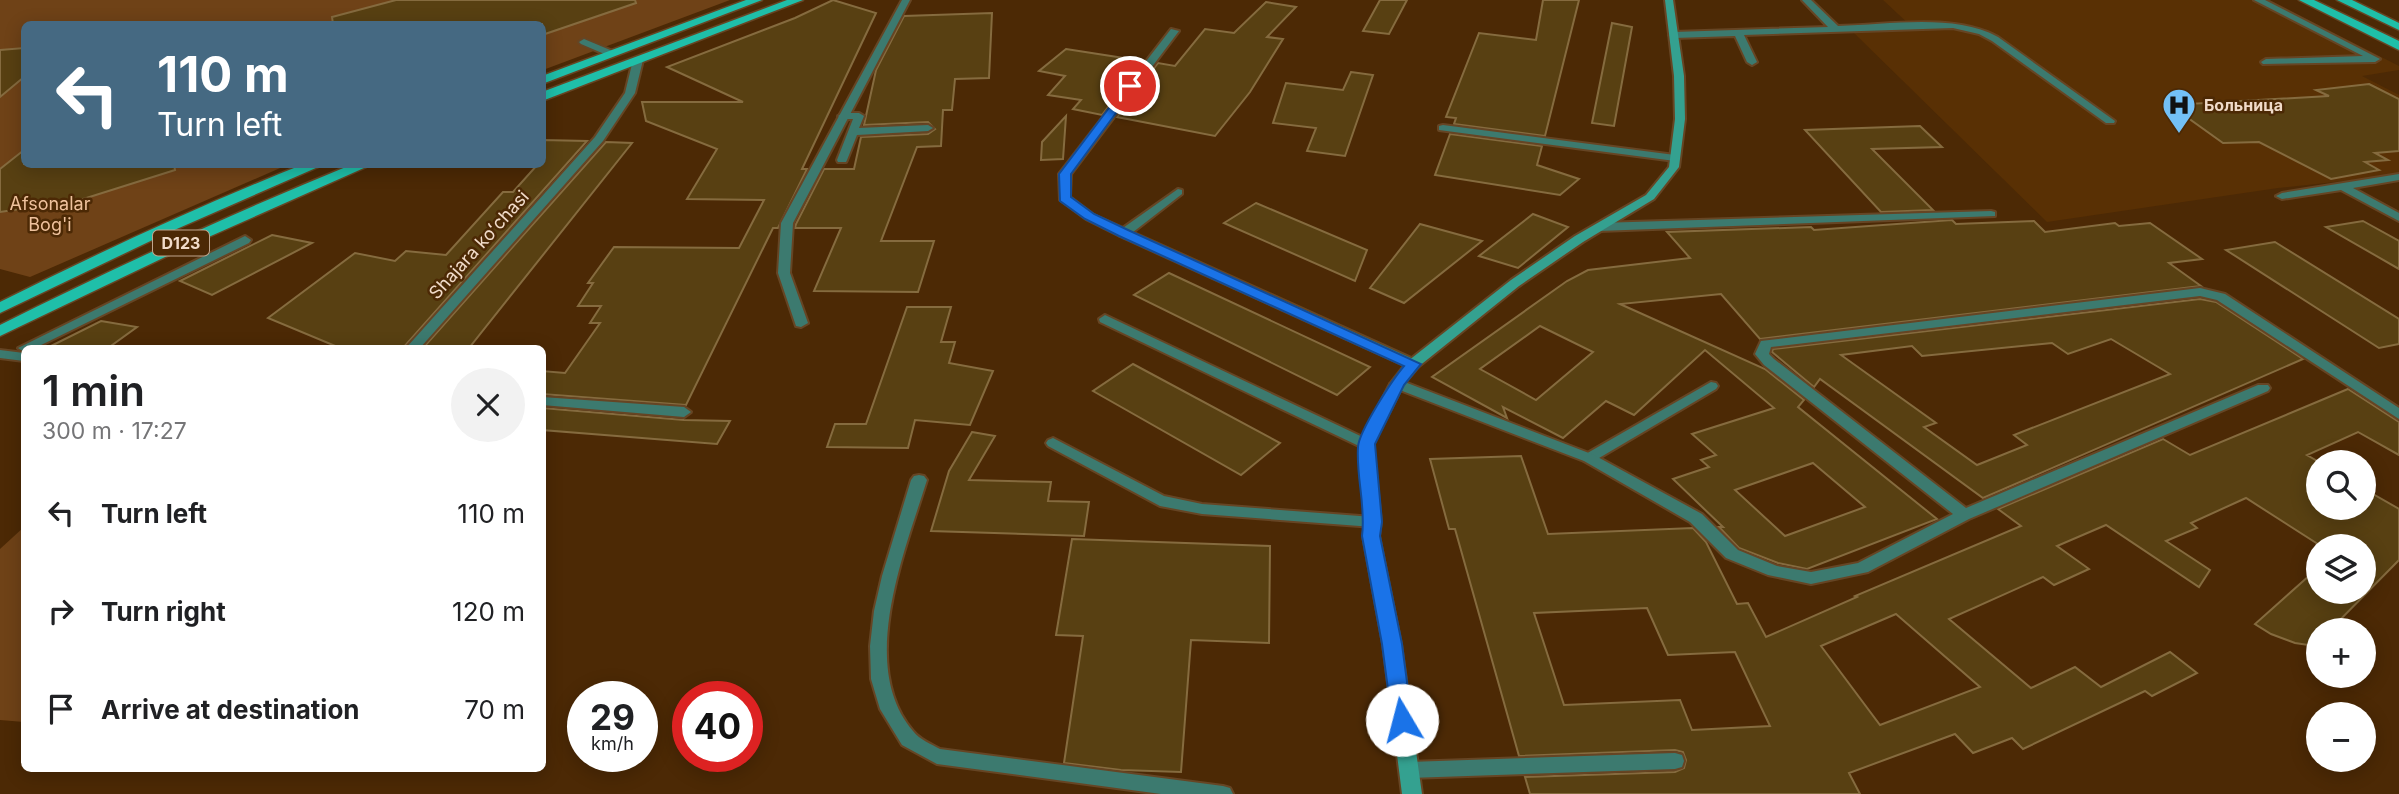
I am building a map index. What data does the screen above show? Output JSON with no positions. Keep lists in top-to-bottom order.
{
  "streets": {
    "main road": ["D123"],
    "street": ["Shajara koʻchasi"]
  },
  "parks": ["Afsonalar Bog'i"],
  "places": {
    "hospital": ["Больница"]
  },
  "page": {
    "turn": ["110 m", "Turn left"],
    "heading": ["1 min", "300 m · 17:27"],
    "map_buttons": ["+", "−"],
    "list": [
      {
        "name": "Turn left",
        "value": "110 m"
      },
      {
        "name": "Turn right",
        "value": "120 m"
      },
      {
        "name": "Arrive at destination",
        "value": "70 m"
      }
    ],
    "speed": "29 km/h",
    "limit": "40"
  }
}
